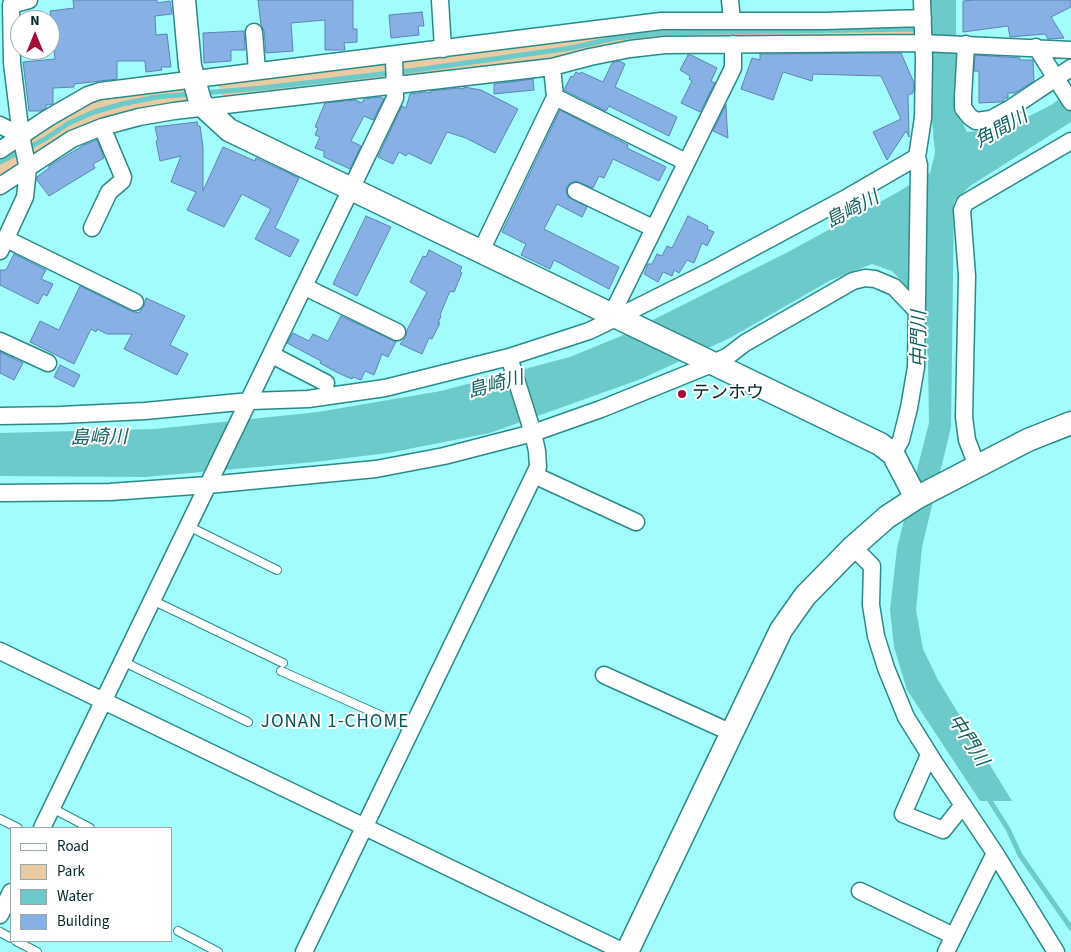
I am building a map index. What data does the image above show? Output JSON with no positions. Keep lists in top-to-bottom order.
{
  "districts": ["JONAN 1-CHOME"],
  "water": ["角間川", "島崎川", "中門川"],
  "places": ["テンホウ"],
  "legend": [
    "Road",
    "Park",
    "Water",
    "Building"
  ],
  "north": "top"
}
